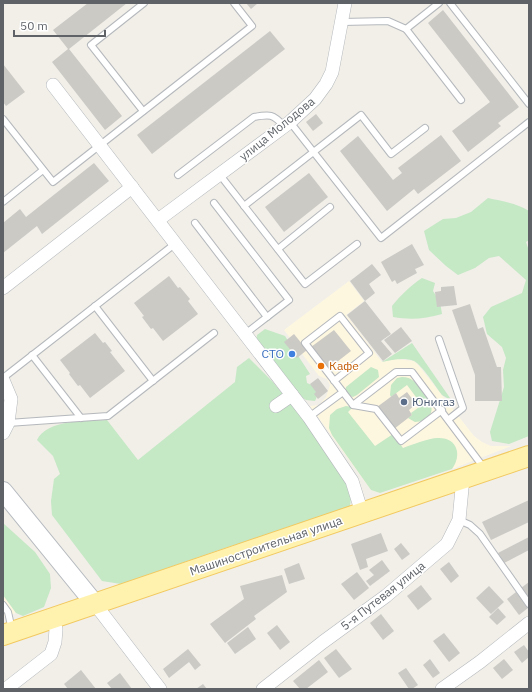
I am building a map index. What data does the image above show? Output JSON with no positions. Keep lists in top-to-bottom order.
{
  "streets": {
    "main road": ["Машиностроительная улица"],
    "street": ["улица Молодова", "5-я Путевая улица"]
  },
  "crossings": [
    ["Машиностроительная улица", "5-я Путевая улица"]
  ],
  "places": ["СТО", "Кафе", "Юнигаз"],
  "scale_bar": "50 m"
}
